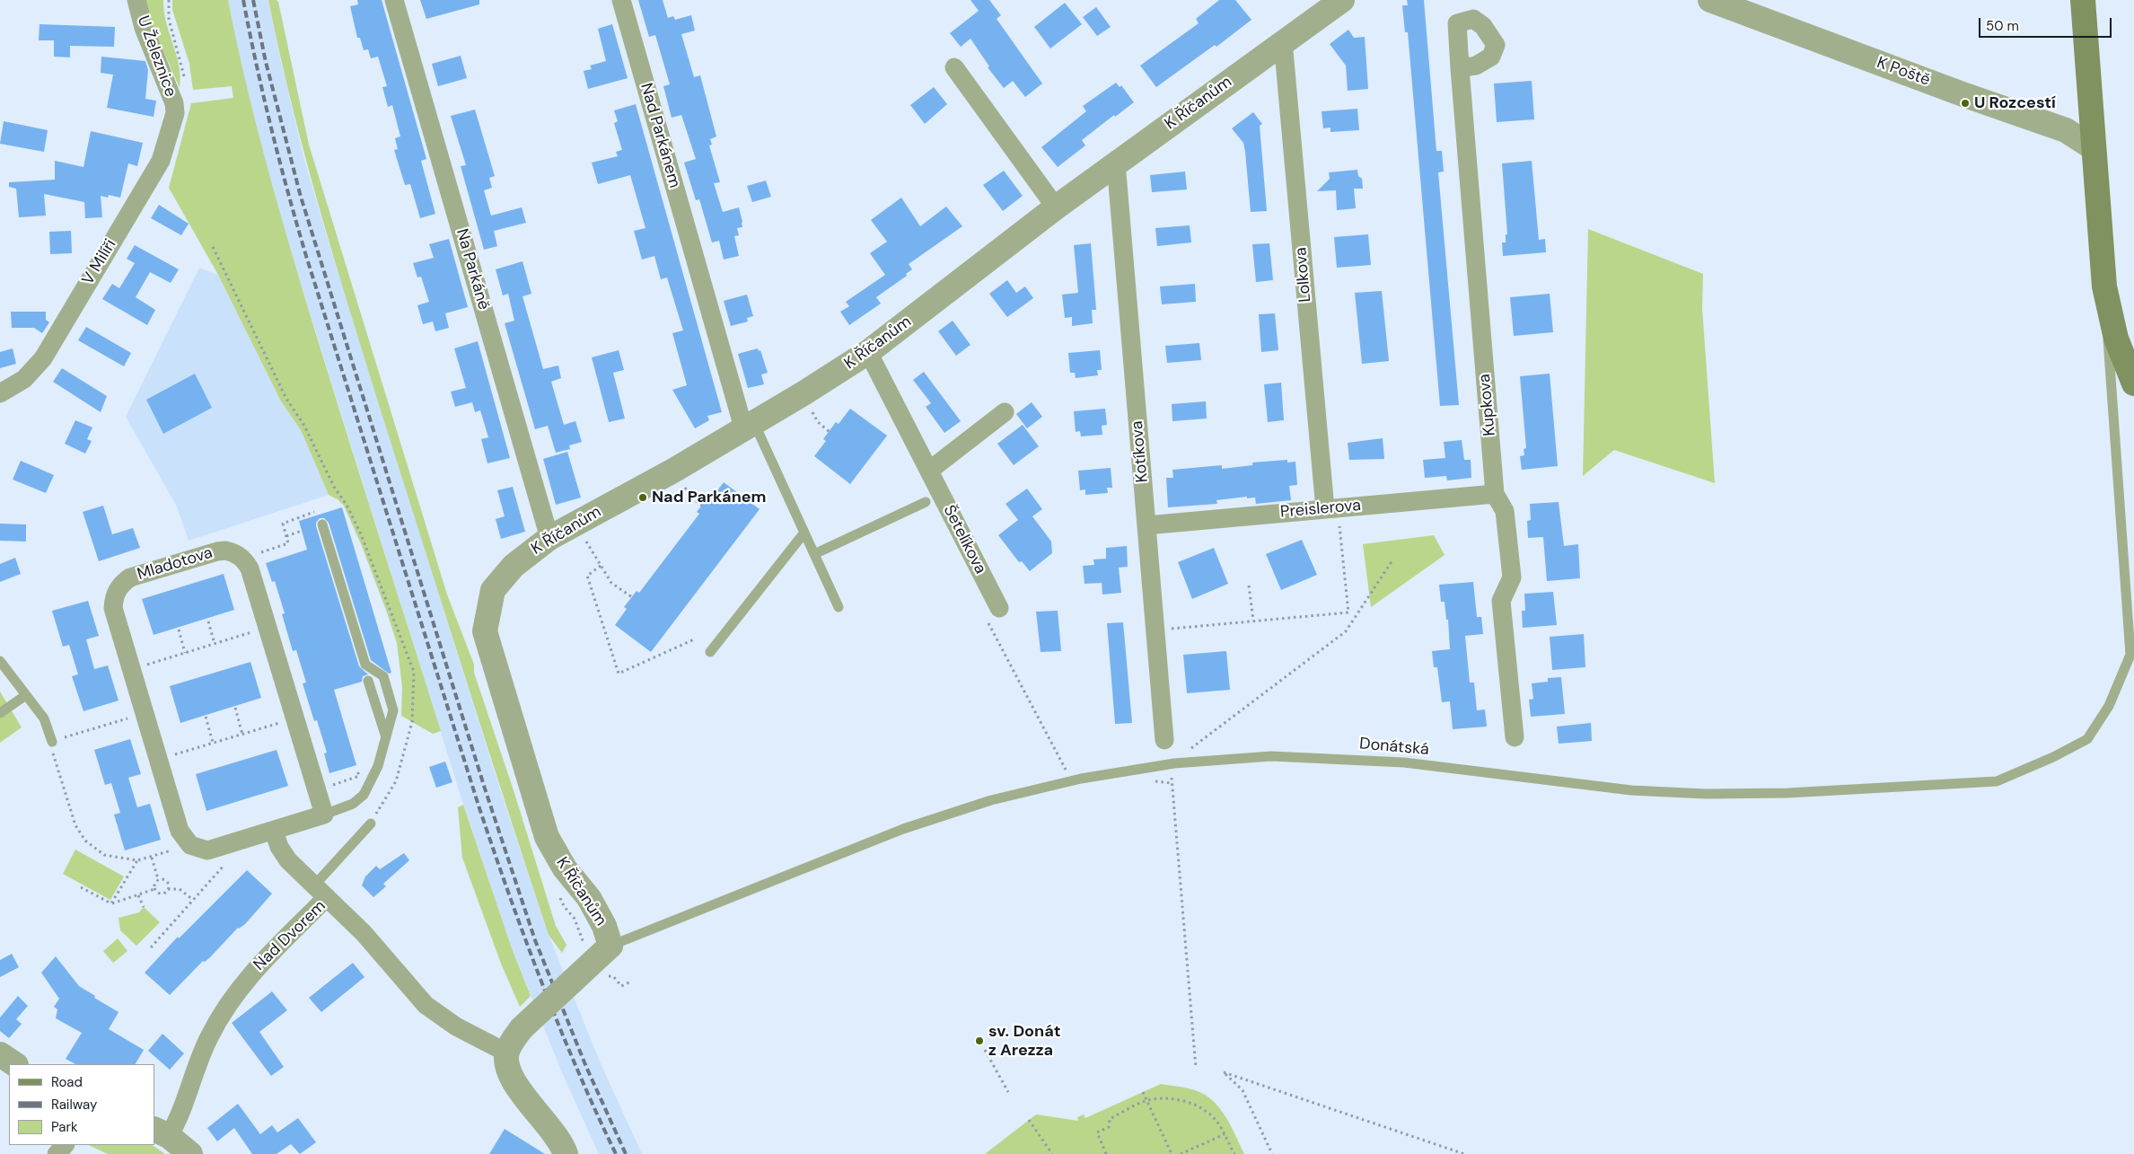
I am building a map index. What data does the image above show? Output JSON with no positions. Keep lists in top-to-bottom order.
{
  "streets": {
    "street": [
      "U Železnice",
      "K Poště",
      "K Říčanům",
      "Nad Parkánem",
      "V Milíři",
      "Na Parkáně",
      "Lolkova",
      "Kupkova",
      "Kotíkova",
      "Preislerova",
      "Šetelíkova",
      "Mladotova",
      "Nad Dvorem"
    ],
    "lane": ["Donátská"]
  },
  "crossings": [
    ["U Železnice", "V Milíři"],
    ["K Říčanům", "Nad Parkánem"],
    ["K Říčanům", "Na Parkáně"],
    ["K Říčanům", "Lolkova"],
    ["K Říčanům", "Kotíkova"],
    ["K Říčanům", "Šetelíkova"],
    ["K Říčanům", "Donátská"],
    ["K Říčanům", "Nad Dvorem"],
    ["Lolkova", "Preislerova"],
    ["Kupkova", "Preislerova"],
    ["Kotíkova", "Preislerova"]
  ],
  "places": ["U Rozcestí", "Nad Parkánem", "sv. Donát z Arezza"],
  "legend": ["Road", "Railway", "Park"],
  "scale_bar": "50 m"
}
